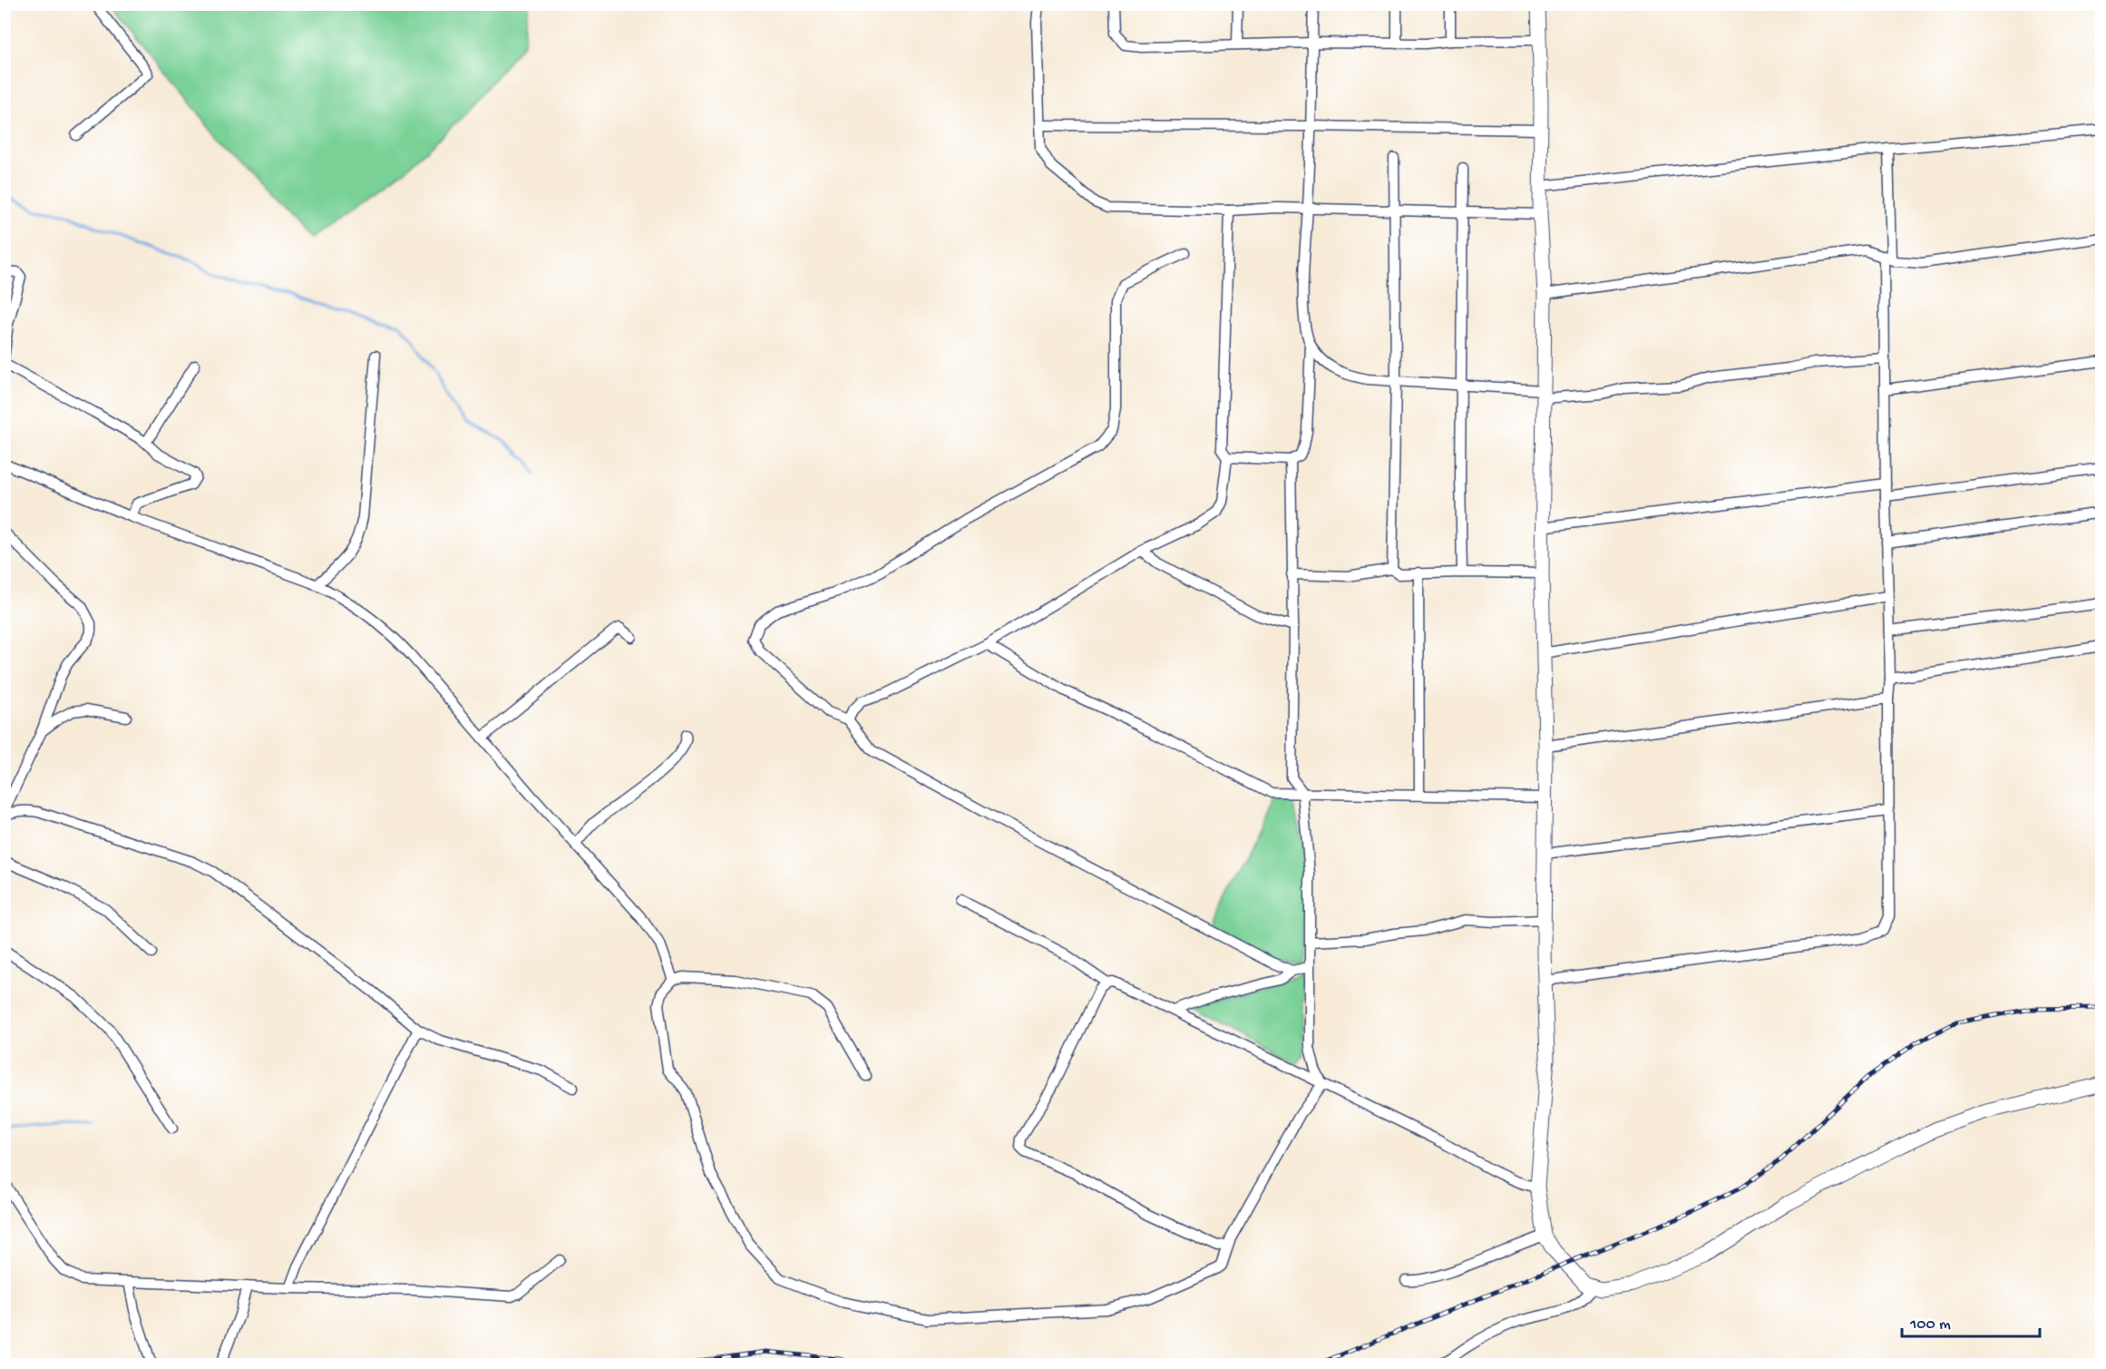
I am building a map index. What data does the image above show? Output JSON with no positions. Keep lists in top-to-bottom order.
{
  "scale_bar": "100 m"
}
